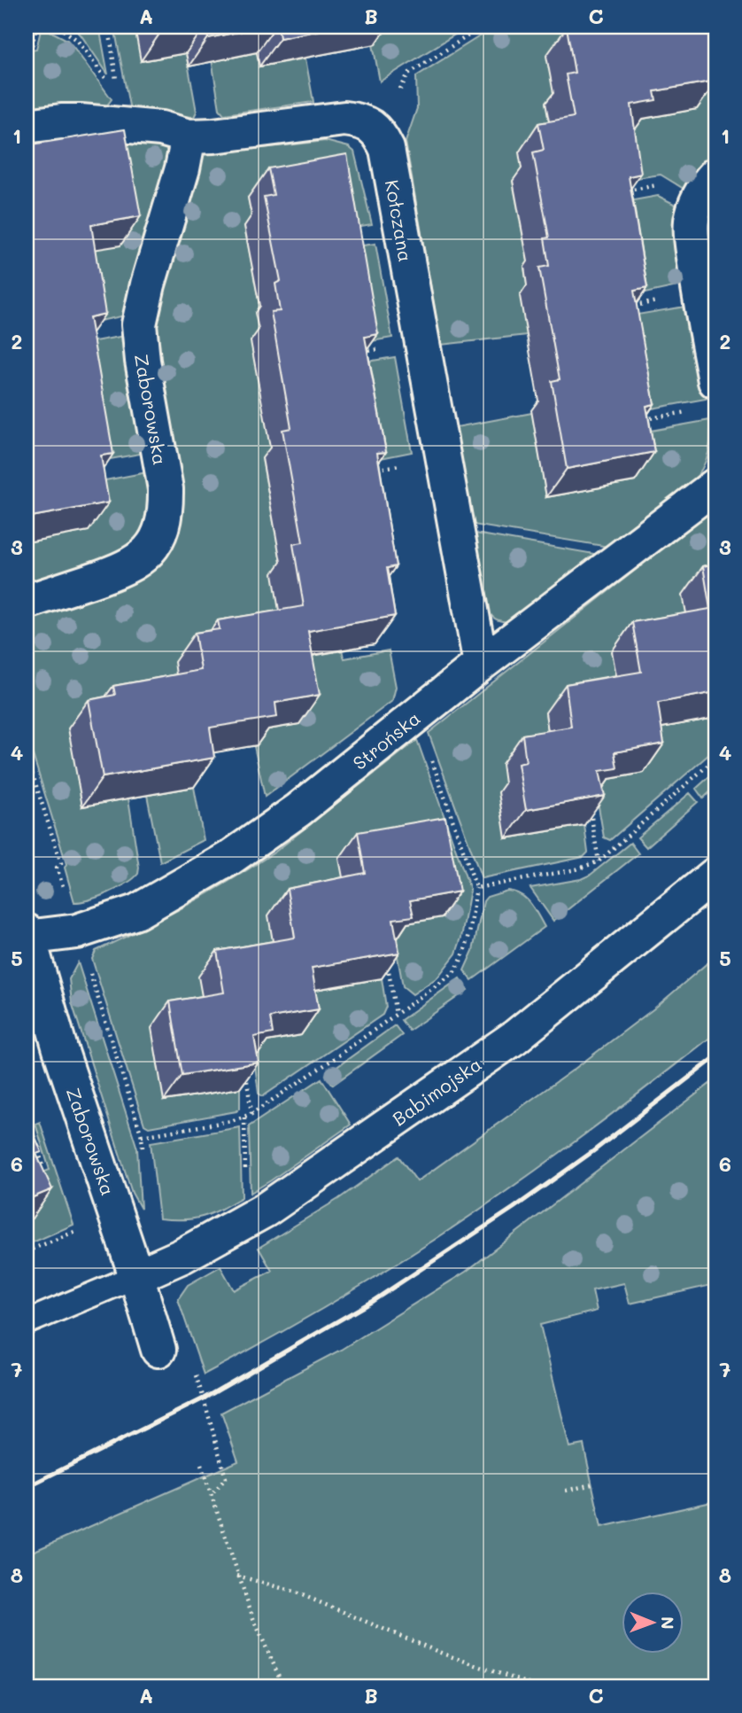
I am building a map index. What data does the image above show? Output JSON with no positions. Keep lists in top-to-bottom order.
{
  "streets": {
    "street": [
      "Kołczana",
      "Zaborowska",
      "Strońska",
      "Babimojska"
    ]
  },
  "crossings": [
    ["Kołczana", "Zaborowska"],
    ["Kołczana", "Strońska"],
    ["Zaborowska", "Strońska"],
    ["Zaborowska", "Babimojska"]
  ],
  "north": "right",
  "grid": {
    "columns": ["A", "B", "C"],
    "rows": [
      "1",
      "2",
      "3",
      "4",
      "5",
      "6",
      "7",
      "8"
    ]
  }
}
